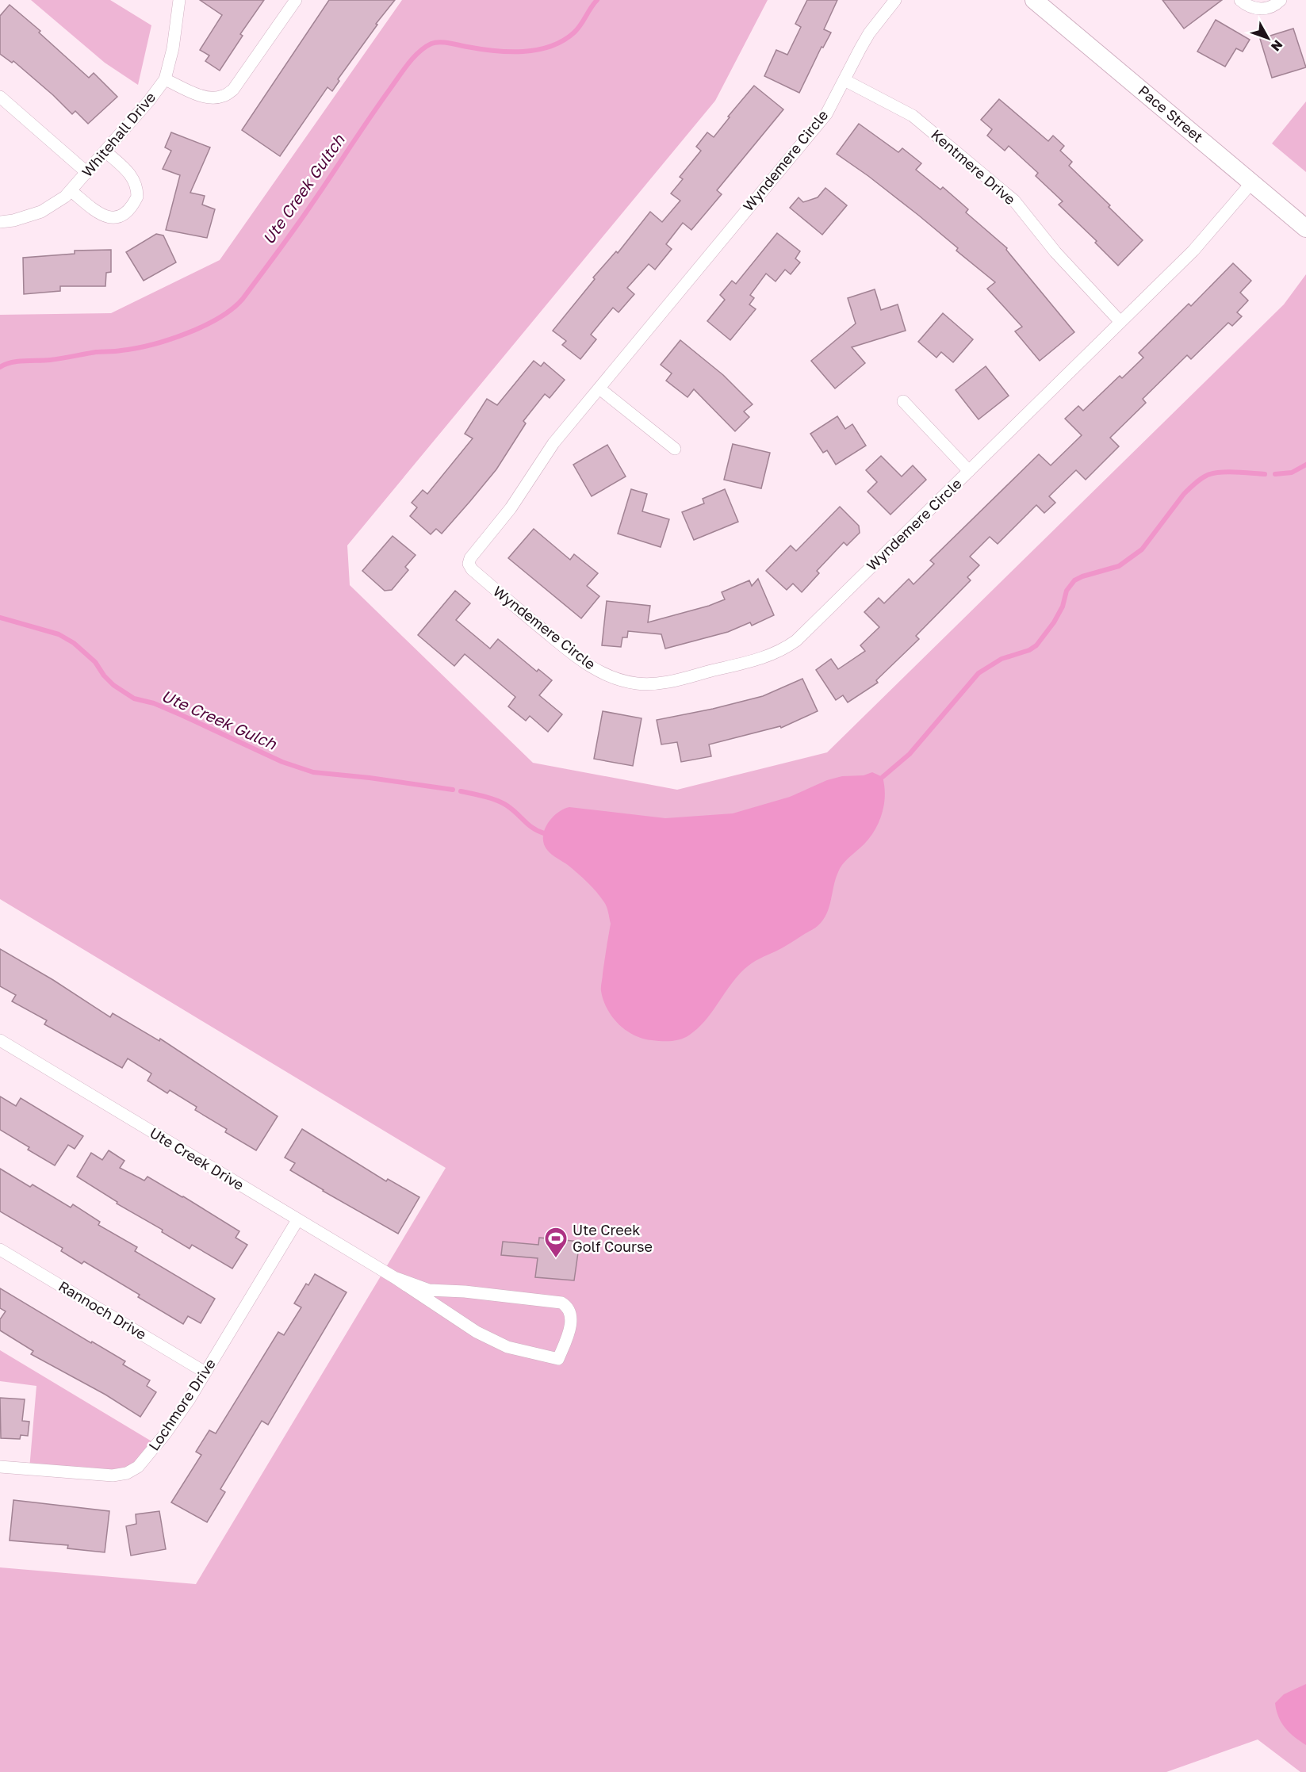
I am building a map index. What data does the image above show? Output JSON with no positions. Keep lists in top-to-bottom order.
{
  "streets": {
    "main road": ["Pace Street"],
    "street": [
      "Whitehall Drive",
      "Wyndemere Circle",
      "Kentmere Drive",
      "Ute Creek Drive",
      "Rannoch Drive",
      "Lochmore Drive"
    ]
  },
  "crossings": [
    ["Pace Street", "Wyndemere Circle"],
    ["Wyndemere Circle", "Kentmere Drive"],
    ["Ute Creek Drive", "Lochmore Drive"],
    ["Rannoch Drive", "Lochmore Drive"]
  ],
  "water": ["Ute Creek Gultch", "Ute Creek Gulch"],
  "places": {
    "sports": ["Ute Creek Golf Course"]
  },
  "north": "bottom right"
}
